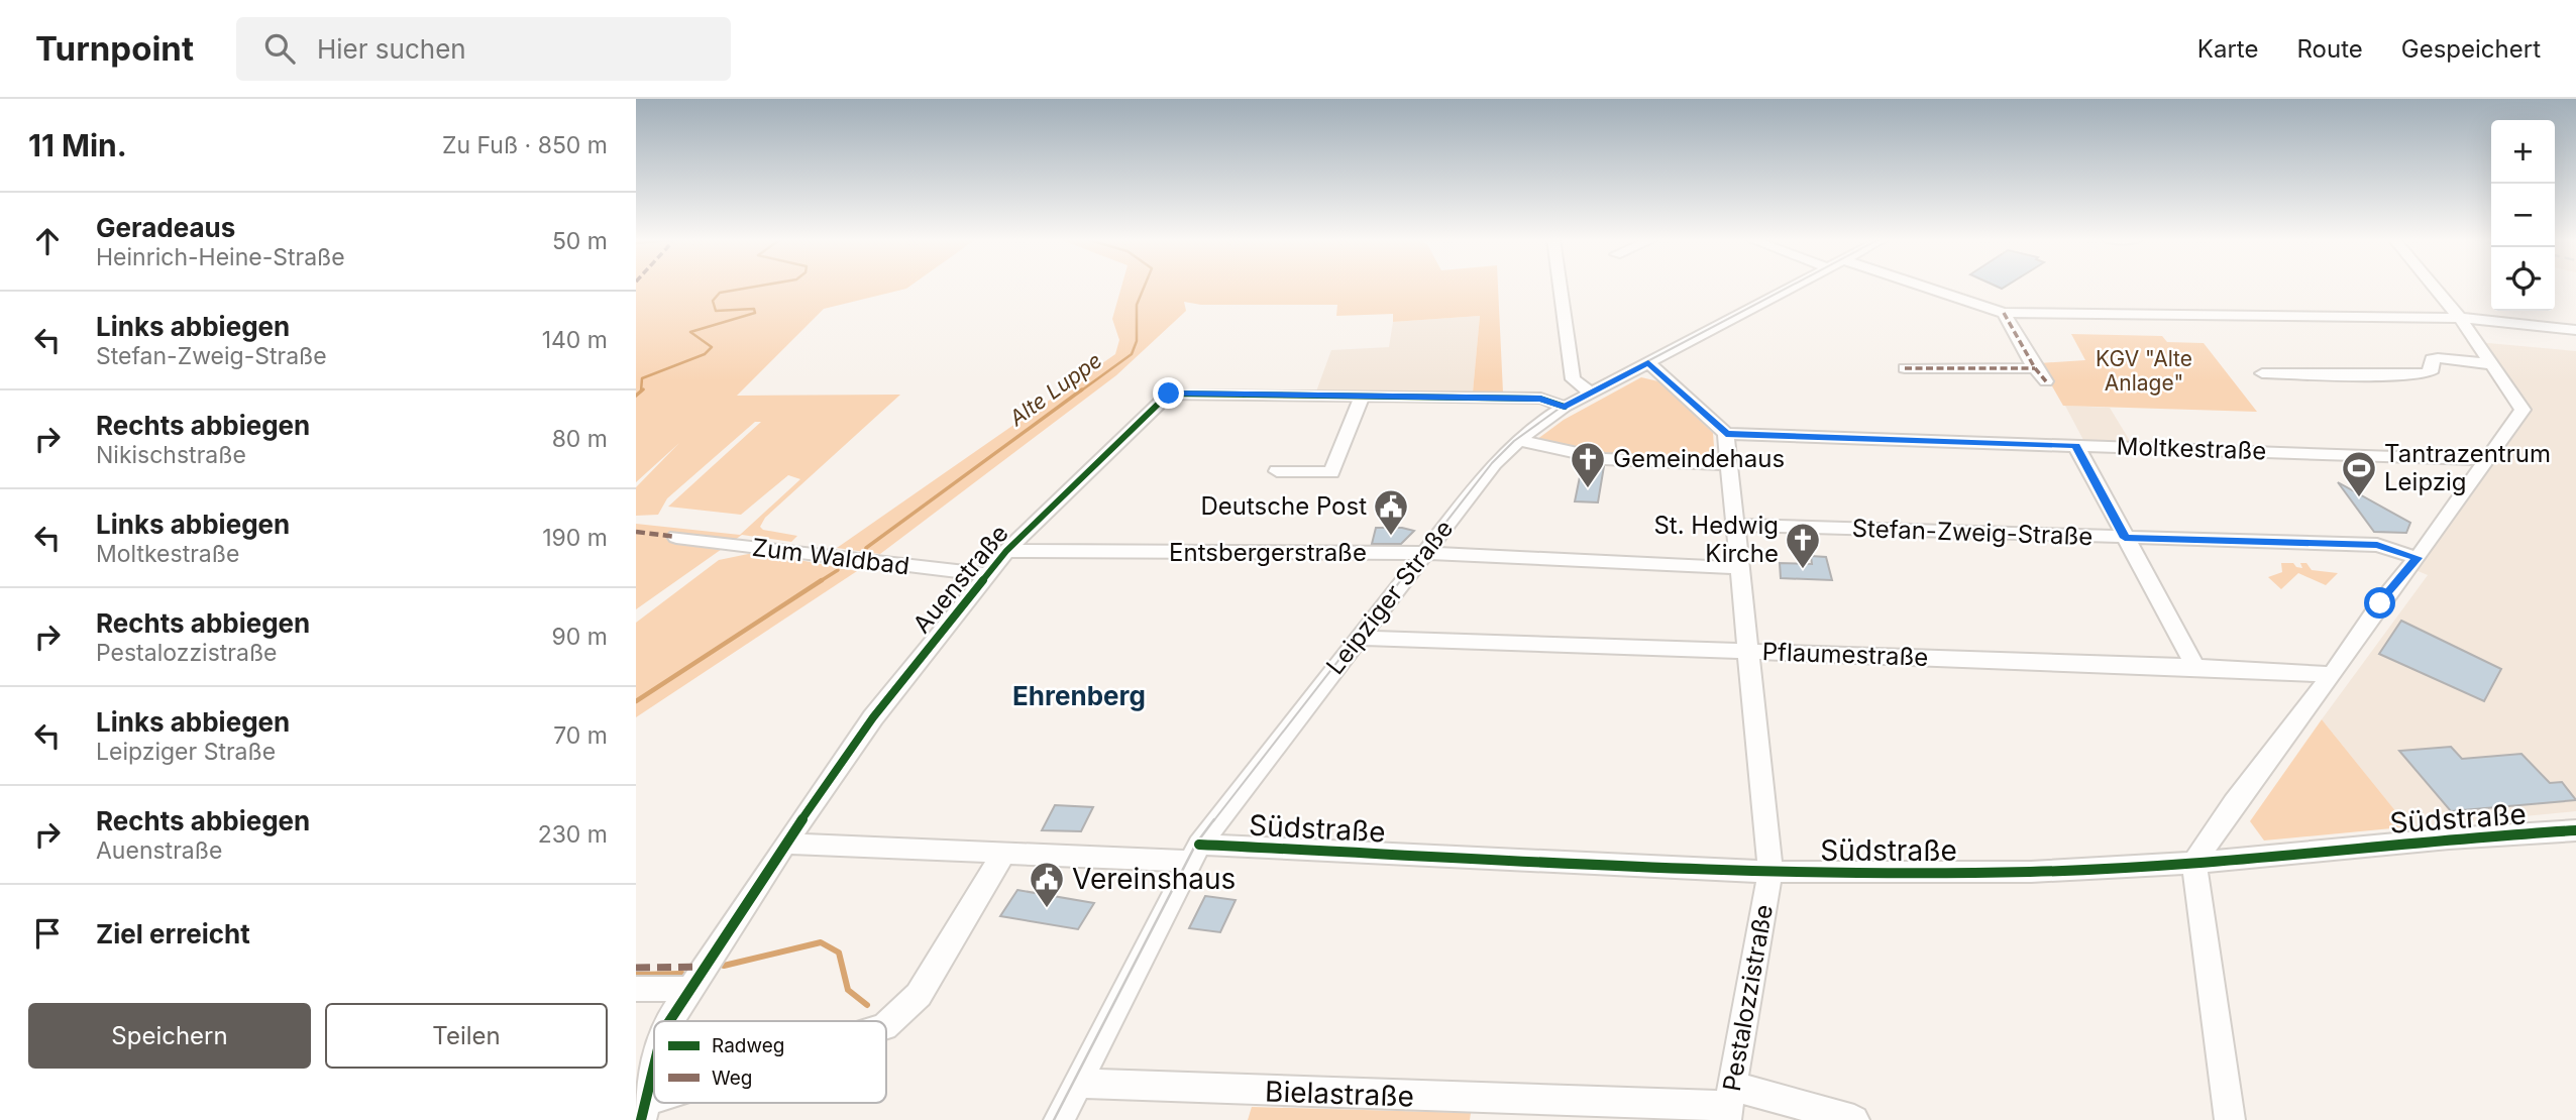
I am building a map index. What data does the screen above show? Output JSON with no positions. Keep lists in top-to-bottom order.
{
  "streets": {
    "street": [
      "Moltkestraße",
      "Stefan-Zweig-Straße",
      "Entsbergerstraße",
      "Zum Waldbad",
      "Auenstraße",
      "Leipziger Straße",
      "Pflaumestraße",
      "Südstraße",
      "Pestalozzistraße",
      "Bielastraße"
    ]
  },
  "crossings": [
    ["Moltkestraße", "Pestalozzistraße"],
    ["Stefan-Zweig-Straße", "Pestalozzistraße"],
    ["Entsbergerstraße", "Auenstraße"],
    ["Entsbergerstraße", "Leipziger Straße"],
    ["Entsbergerstraße", "Pestalozzistraße"],
    ["Zum Waldbad", "Auenstraße"],
    ["Auenstraße", "Leipziger Straße"],
    ["Auenstraße", "Südstraße"],
    ["Leipziger Straße", "Pflaumestraße"],
    ["Leipziger Straße", "Südstraße"],
    ["Leipziger Straße", "Bielastraße"],
    ["Pflaumestraße", "Pestalozzistraße"],
    ["Südstraße", "Pestalozzistraße"],
    ["Pestalozzistraße", "Bielastraße"]
  ],
  "districts": ["Ehrenberg"],
  "water": ["Alte Luppe"],
  "parks": ["KGV \"Alte Anlage\""],
  "places": {
    "church": ["Gemeindehaus", "St. Hedwig Kirche"],
    "sports": ["Tantrazentrum Leipzig"],
    "public building": ["Deutsche Post", "Vereinshaus"]
  },
  "legend": ["Radweg", "Weg"],
  "page": {
    "header": "Turnpoint",
    "search": "Hier suchen",
    "nav": ["Karte", "Route", "Gespeichert"],
    "heading": ["11 Min.", "Zu Fuß · 850 m"],
    "map_buttons": ["+", "−"],
    "list": [
      ["Geradeaus", "Heinrich-Heine-Straße", "50 m"],
      ["Links abbiegen", "Stefan-Zweig-Straße", "140 m"],
      ["Rechts abbiegen", "Nikischstraße", "80 m"],
      ["Links abbiegen", "Moltkestraße", "190 m"],
      ["Rechts abbiegen", "Pestalozzistraße", "90 m"],
      ["Links abbiegen", "Leipziger Straße", "70 m"],
      ["Rechts abbiegen", "Auenstraße", "230 m"],
      "Ziel erreicht"
    ],
    "buttons": ["Speichern", "Teilen"]
  }
}
